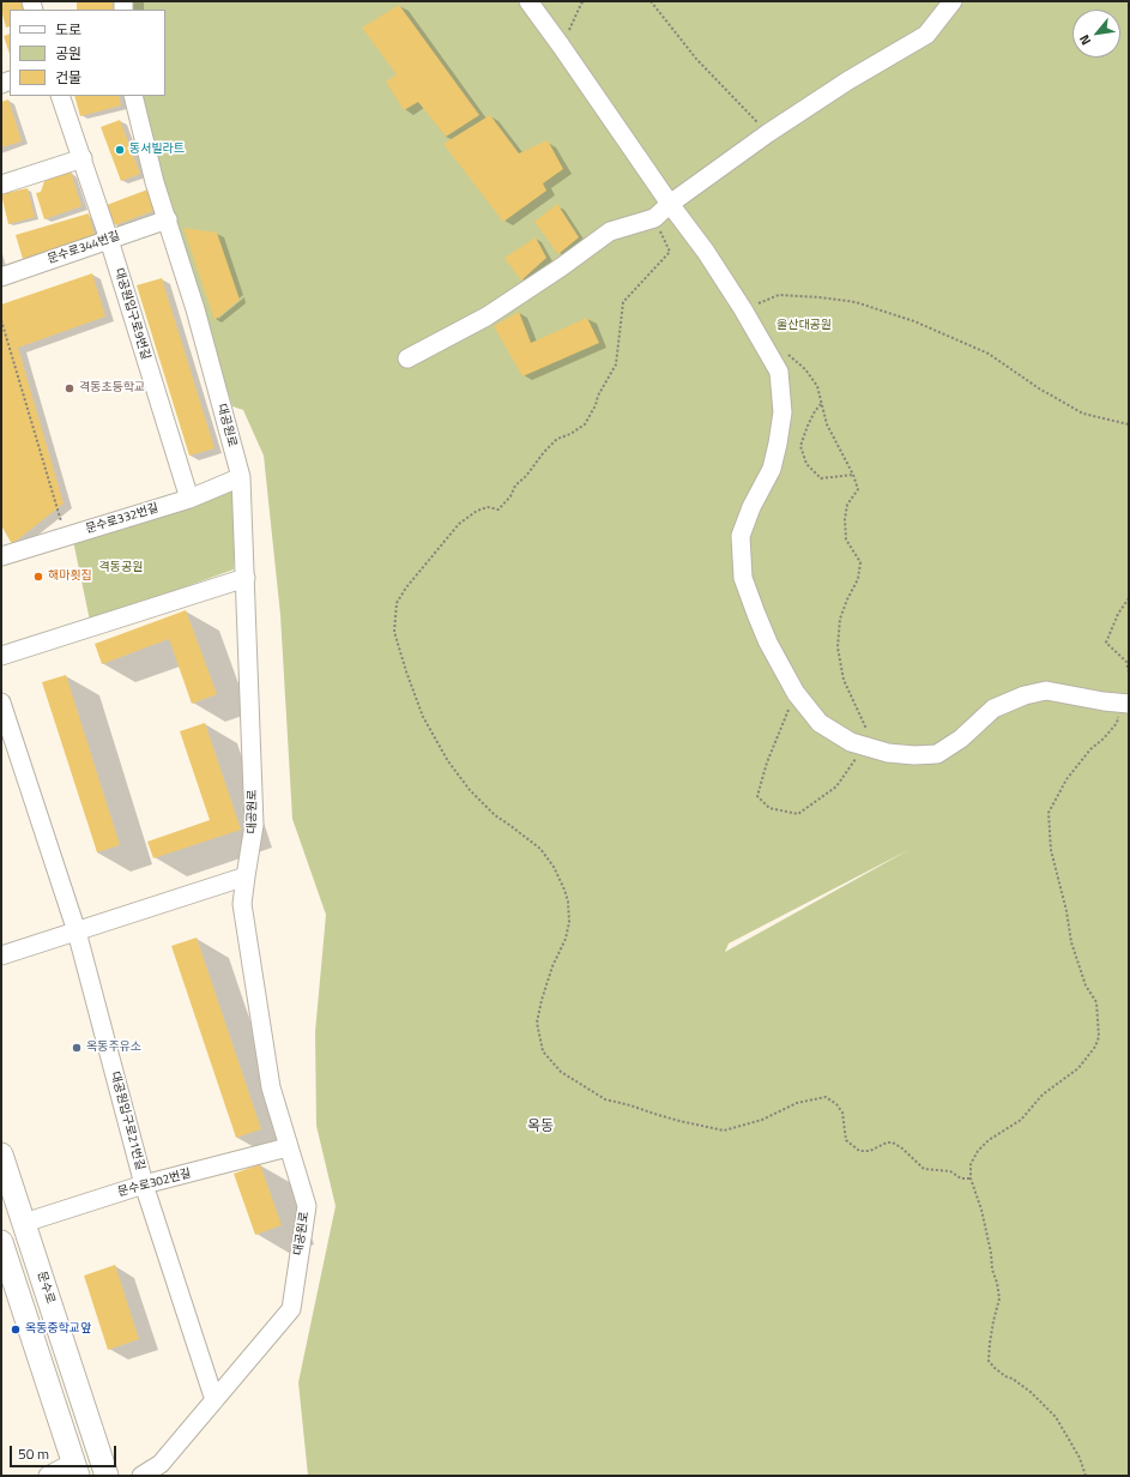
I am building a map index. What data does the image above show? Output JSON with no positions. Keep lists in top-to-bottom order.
{
  "streets": {
    "main road": ["문수로"],
    "street": [
      "문수로344번길",
      "대공원입구로9번길",
      "대공원로",
      "문수로332번길",
      "대공원입구로21번길",
      "문수로302번길"
    ]
  },
  "crossings": [
    ["문수로344번길", "대공원입구로9번길"],
    ["문수로344번길", "대공원로"],
    ["대공원입구로9번길", "문수로332번길"],
    ["대공원로", "문수로332번길"],
    ["대공원로", "대공원입구로21번길"],
    ["대공원로", "문수로302번길"],
    ["대공원입구로21번길", "문수로302번길"],
    ["문수로302번길", "문수로"]
  ],
  "districts": ["옥동"],
  "parks": ["울산대공원", "격동공원"],
  "places": [
    "동서빌라트",
    "격동초등학교",
    "해마횟집",
    "옥동주유소",
    "옥동중학교앞"
  ],
  "legend": ["도로", "공원", "건물"],
  "scale_bar": "50 m",
  "north": "bottom left"
}
